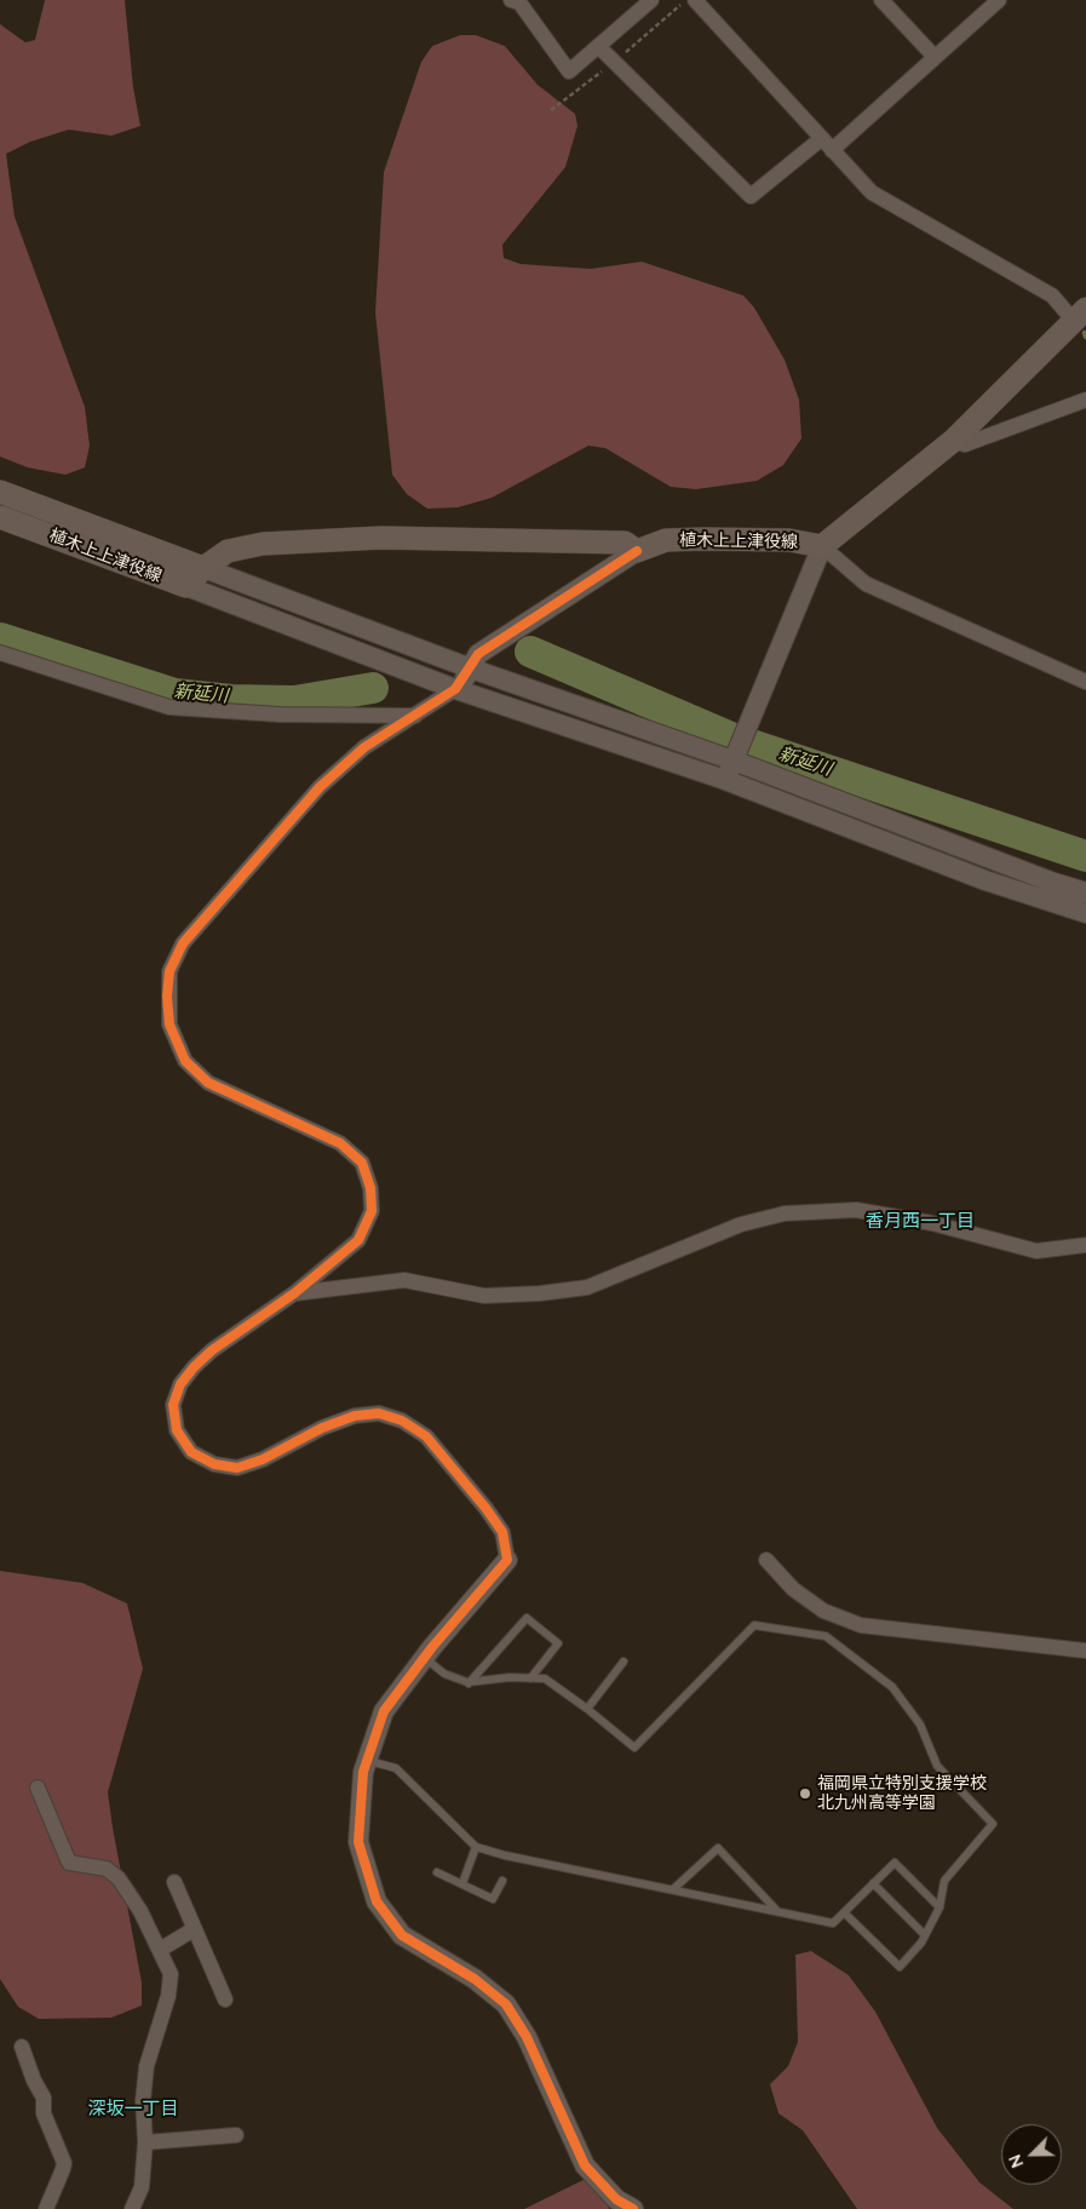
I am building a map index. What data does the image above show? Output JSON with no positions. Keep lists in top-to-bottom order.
{
  "streets": {
    "main road": ["植木上上津役線"]
  },
  "districts": ["香月西一丁目", "深坂一丁目"],
  "water": ["新延川"],
  "places": ["福岡県立特別支援学校 北九州高等学園"],
  "north": "bottom left"
}
